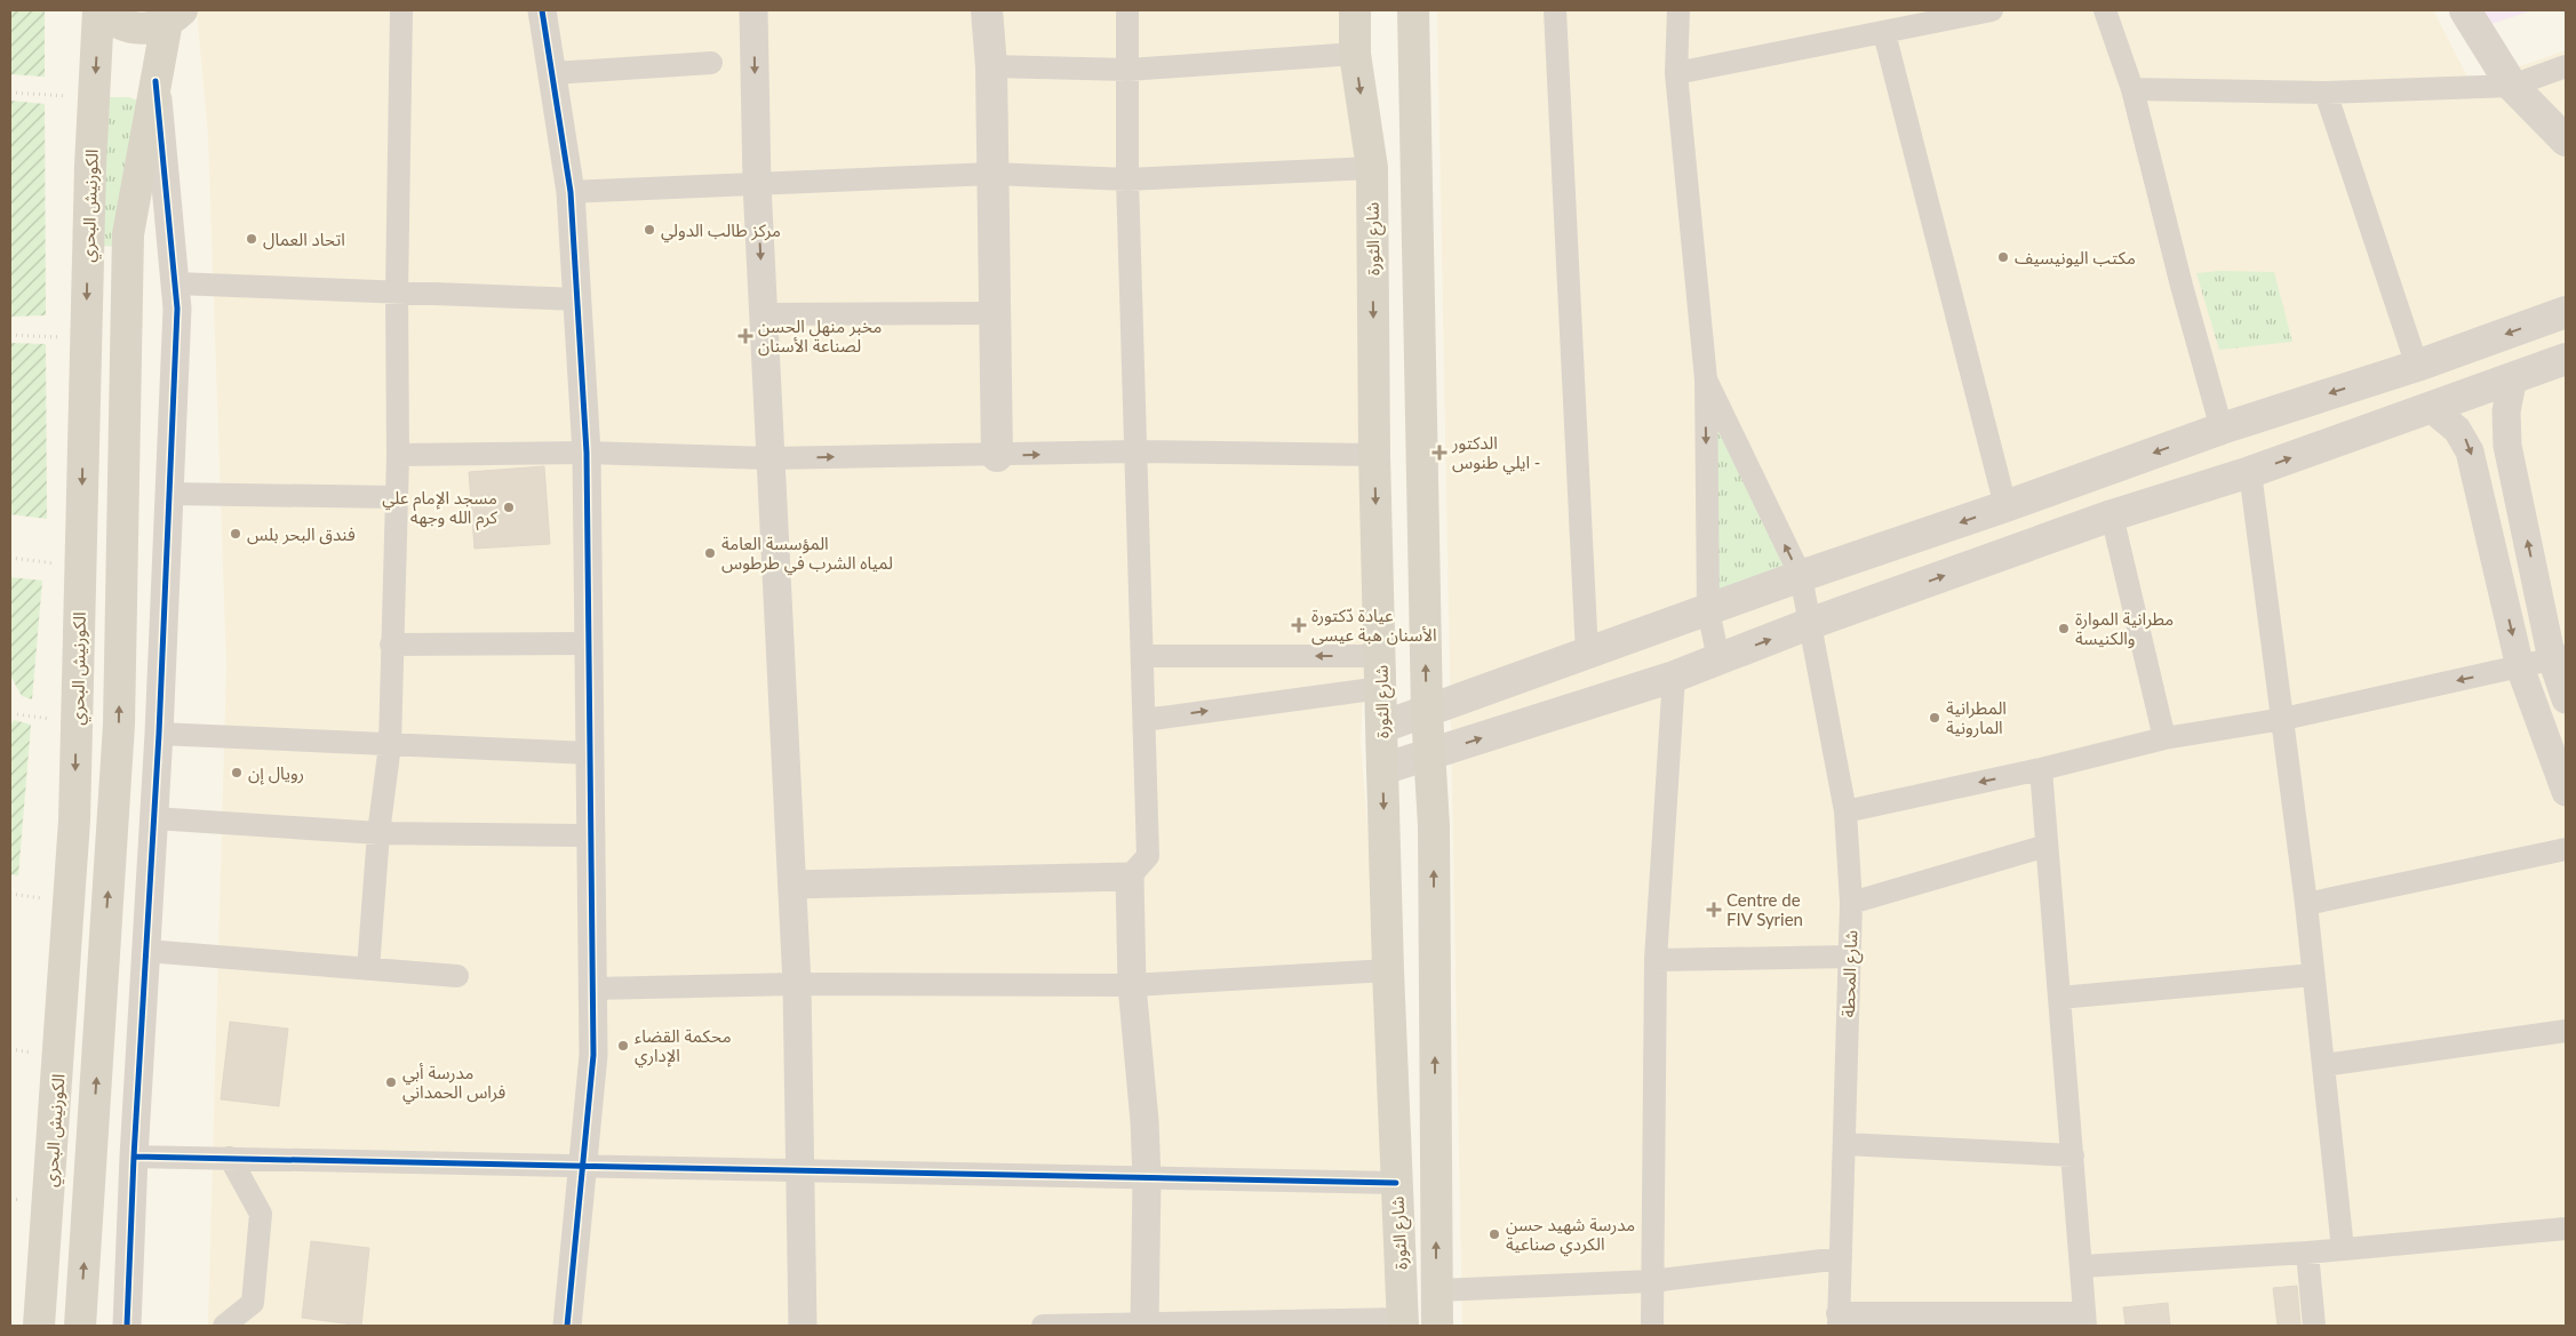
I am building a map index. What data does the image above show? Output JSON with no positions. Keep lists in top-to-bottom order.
{
  "streets": {
    "main road": ["الكورنيش البحري", "شارع الثورة"],
    "street": ["شارع المحطة"]
  },
  "places": {
    "other": [
      "مركز طالب الدولي",
      "اتحاد العمال",
      "مكتب اليونيسيف",
      "مسجد الإمام علي كرم الله وجهه",
      "فندق البحر بلس",
      "المؤسسة العامة لمياه الشرب في طرطوس",
      "مطرانية الموارة والكنيسة",
      "المطرانية المارونية",
      "رويال إن",
      "محكمة القضاء الإداري",
      "مدرسة أبي فراس الحمداني",
      "مدرسة شهيد حسن الكردي صناعية"
    ],
    "health": [
      "مخبر منهل الحسن لصناعة الأسنان",
      "الدكتور ايلي طنوس -",
      "عيادة دّكتورة الأسنان هبة عيسى",
      "Centre de FIV Syrien"
    ]
  }
}
